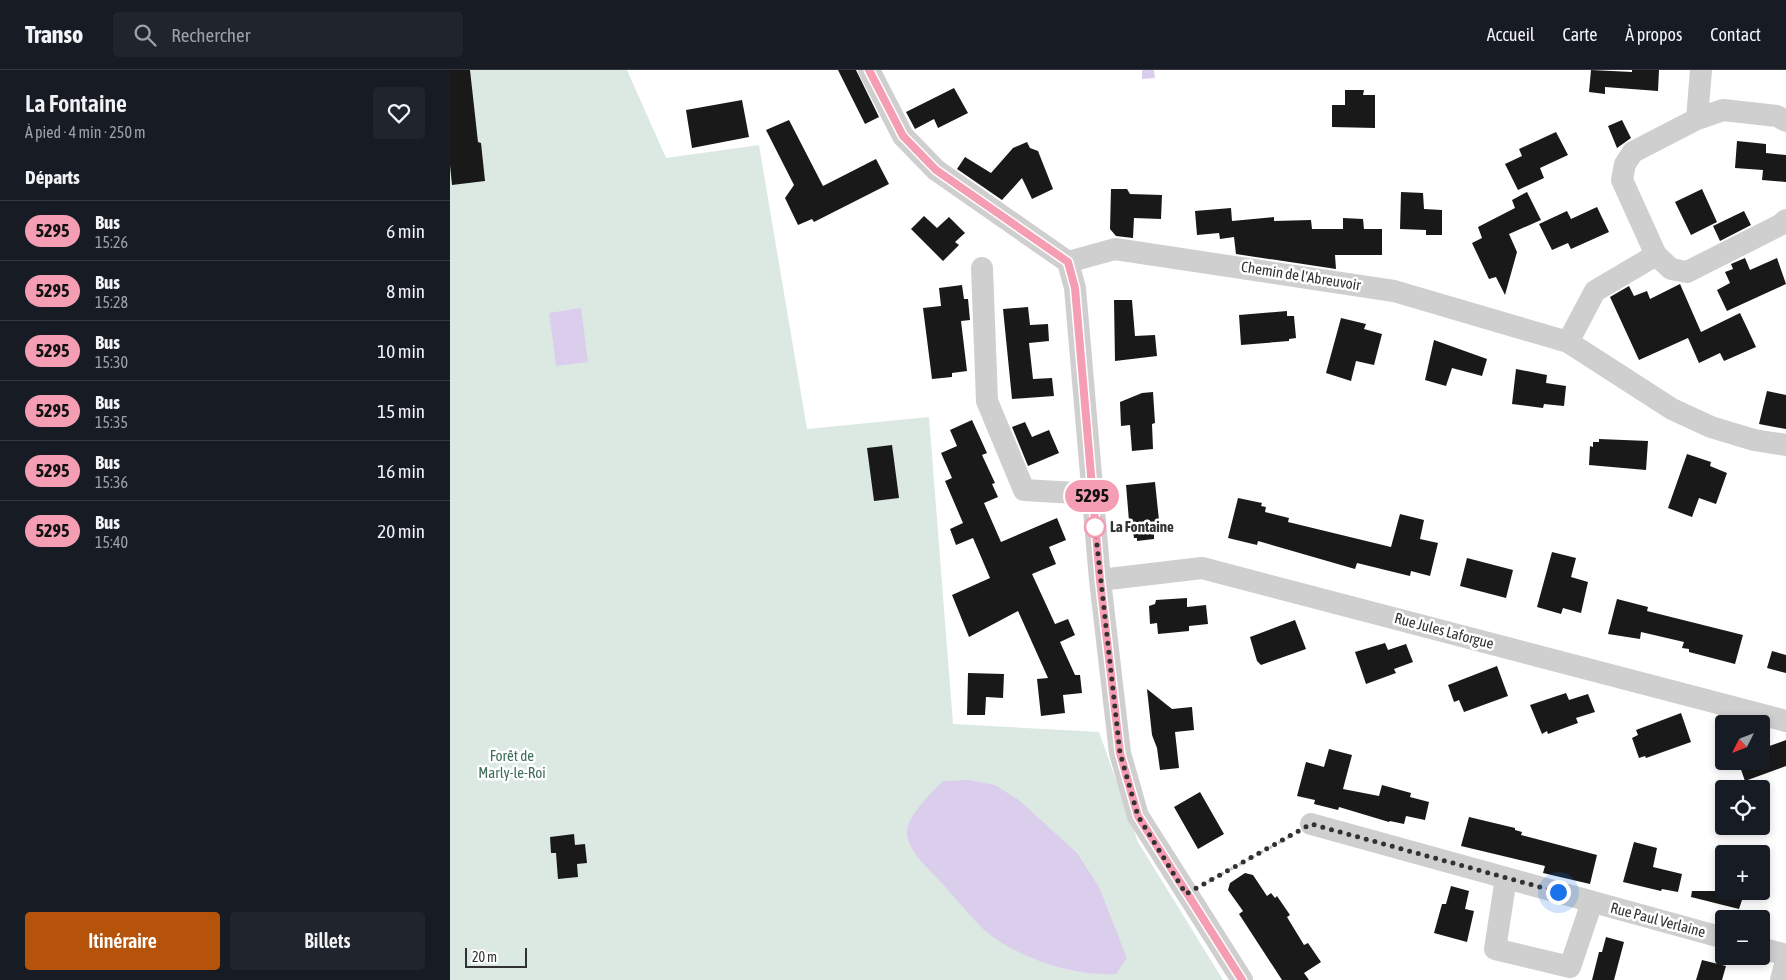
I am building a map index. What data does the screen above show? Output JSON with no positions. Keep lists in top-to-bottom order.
{
  "streets": {
    "street": ["Chemin de l'Abreuvoir", "Rue Jules Laforgue", "Rue Paul Verlaine"]
  },
  "parks": ["Forêt de Marly-le-Roi"],
  "places": ["La Fontaine"],
  "lines": ["bus line 5295"],
  "scale_bar": "20 m",
  "north": "bottom left",
  "page": {
    "header": "Transo",
    "search": "Rechercher",
    "nav": [
      "Accueil",
      "Carte",
      "À propos",
      "Contact"
    ],
    "heading": [
      ["La Fontaine", "À pied · 4 min · 250 m"],
      "Départs"
    ],
    "on_map": "5295",
    "list": [
      {
        "mark": "5295",
        "name": "Bus",
        "note": "15:26",
        "value": "6 min"
      },
      {
        "mark": "5295",
        "name": "Bus",
        "note": "15:28",
        "value": "8 min"
      },
      {
        "mark": "5295",
        "name": "Bus",
        "note": "15:30",
        "value": "10 min"
      },
      {
        "mark": "5295",
        "name": "Bus",
        "note": "15:35",
        "value": "15 min"
      },
      {
        "mark": "5295",
        "name": "Bus",
        "note": "15:36",
        "value": "16 min"
      },
      {
        "mark": "5295",
        "name": "Bus",
        "note": "15:40",
        "value": "20 min"
      }
    ],
    "map_buttons": ["+", "−"],
    "buttons": ["Itinéraire", "Billets"],
    "scale": "20 m"
  }
}
